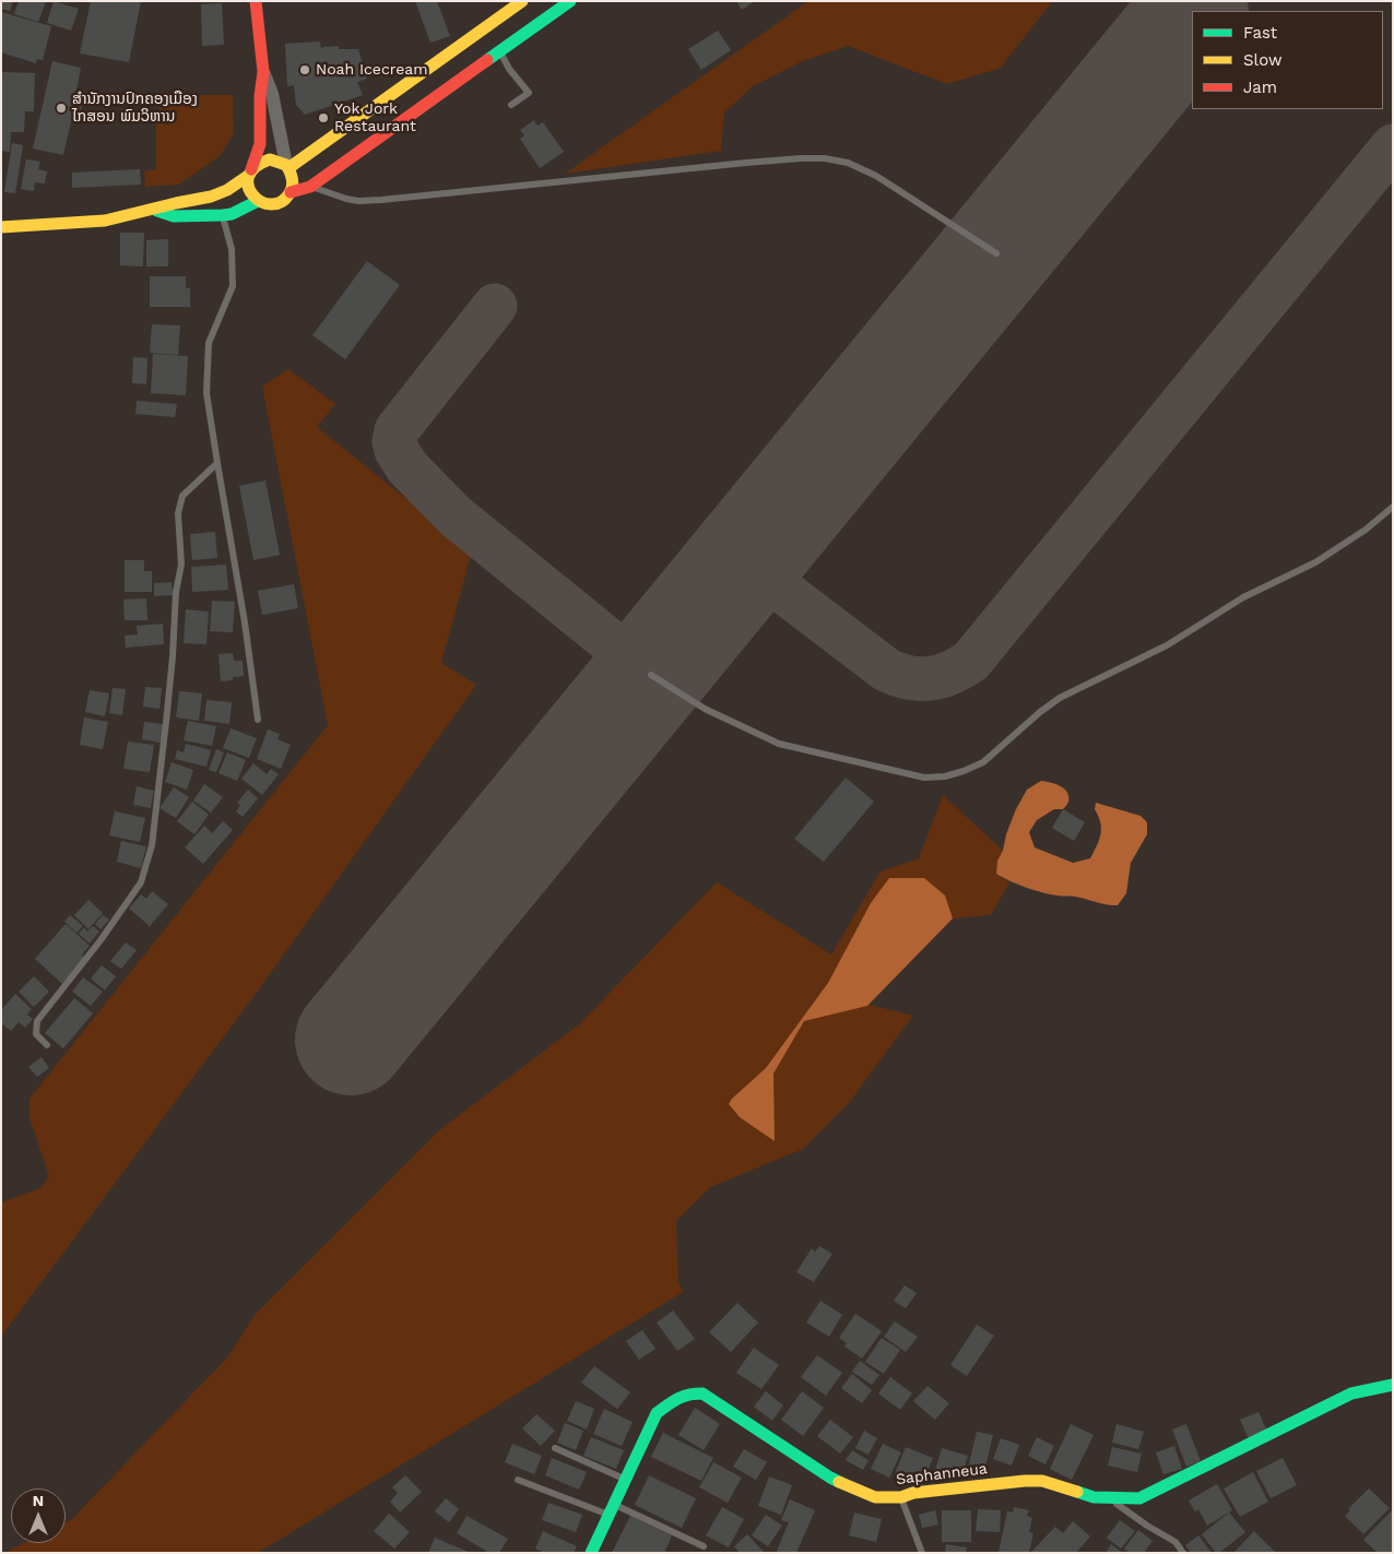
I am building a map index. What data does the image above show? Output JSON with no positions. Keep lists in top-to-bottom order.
{
  "streets": {
    "street": ["Saphanneua"]
  },
  "places": ["Noah Icecream", "ສຳນັກງານປົກຄອງເມືອງ ໄກສອນ ພົມວິຫານ", "Yok Jork Restaurant"],
  "legend": ["Fast", "Slow", "Jam"],
  "north": "top"
}
